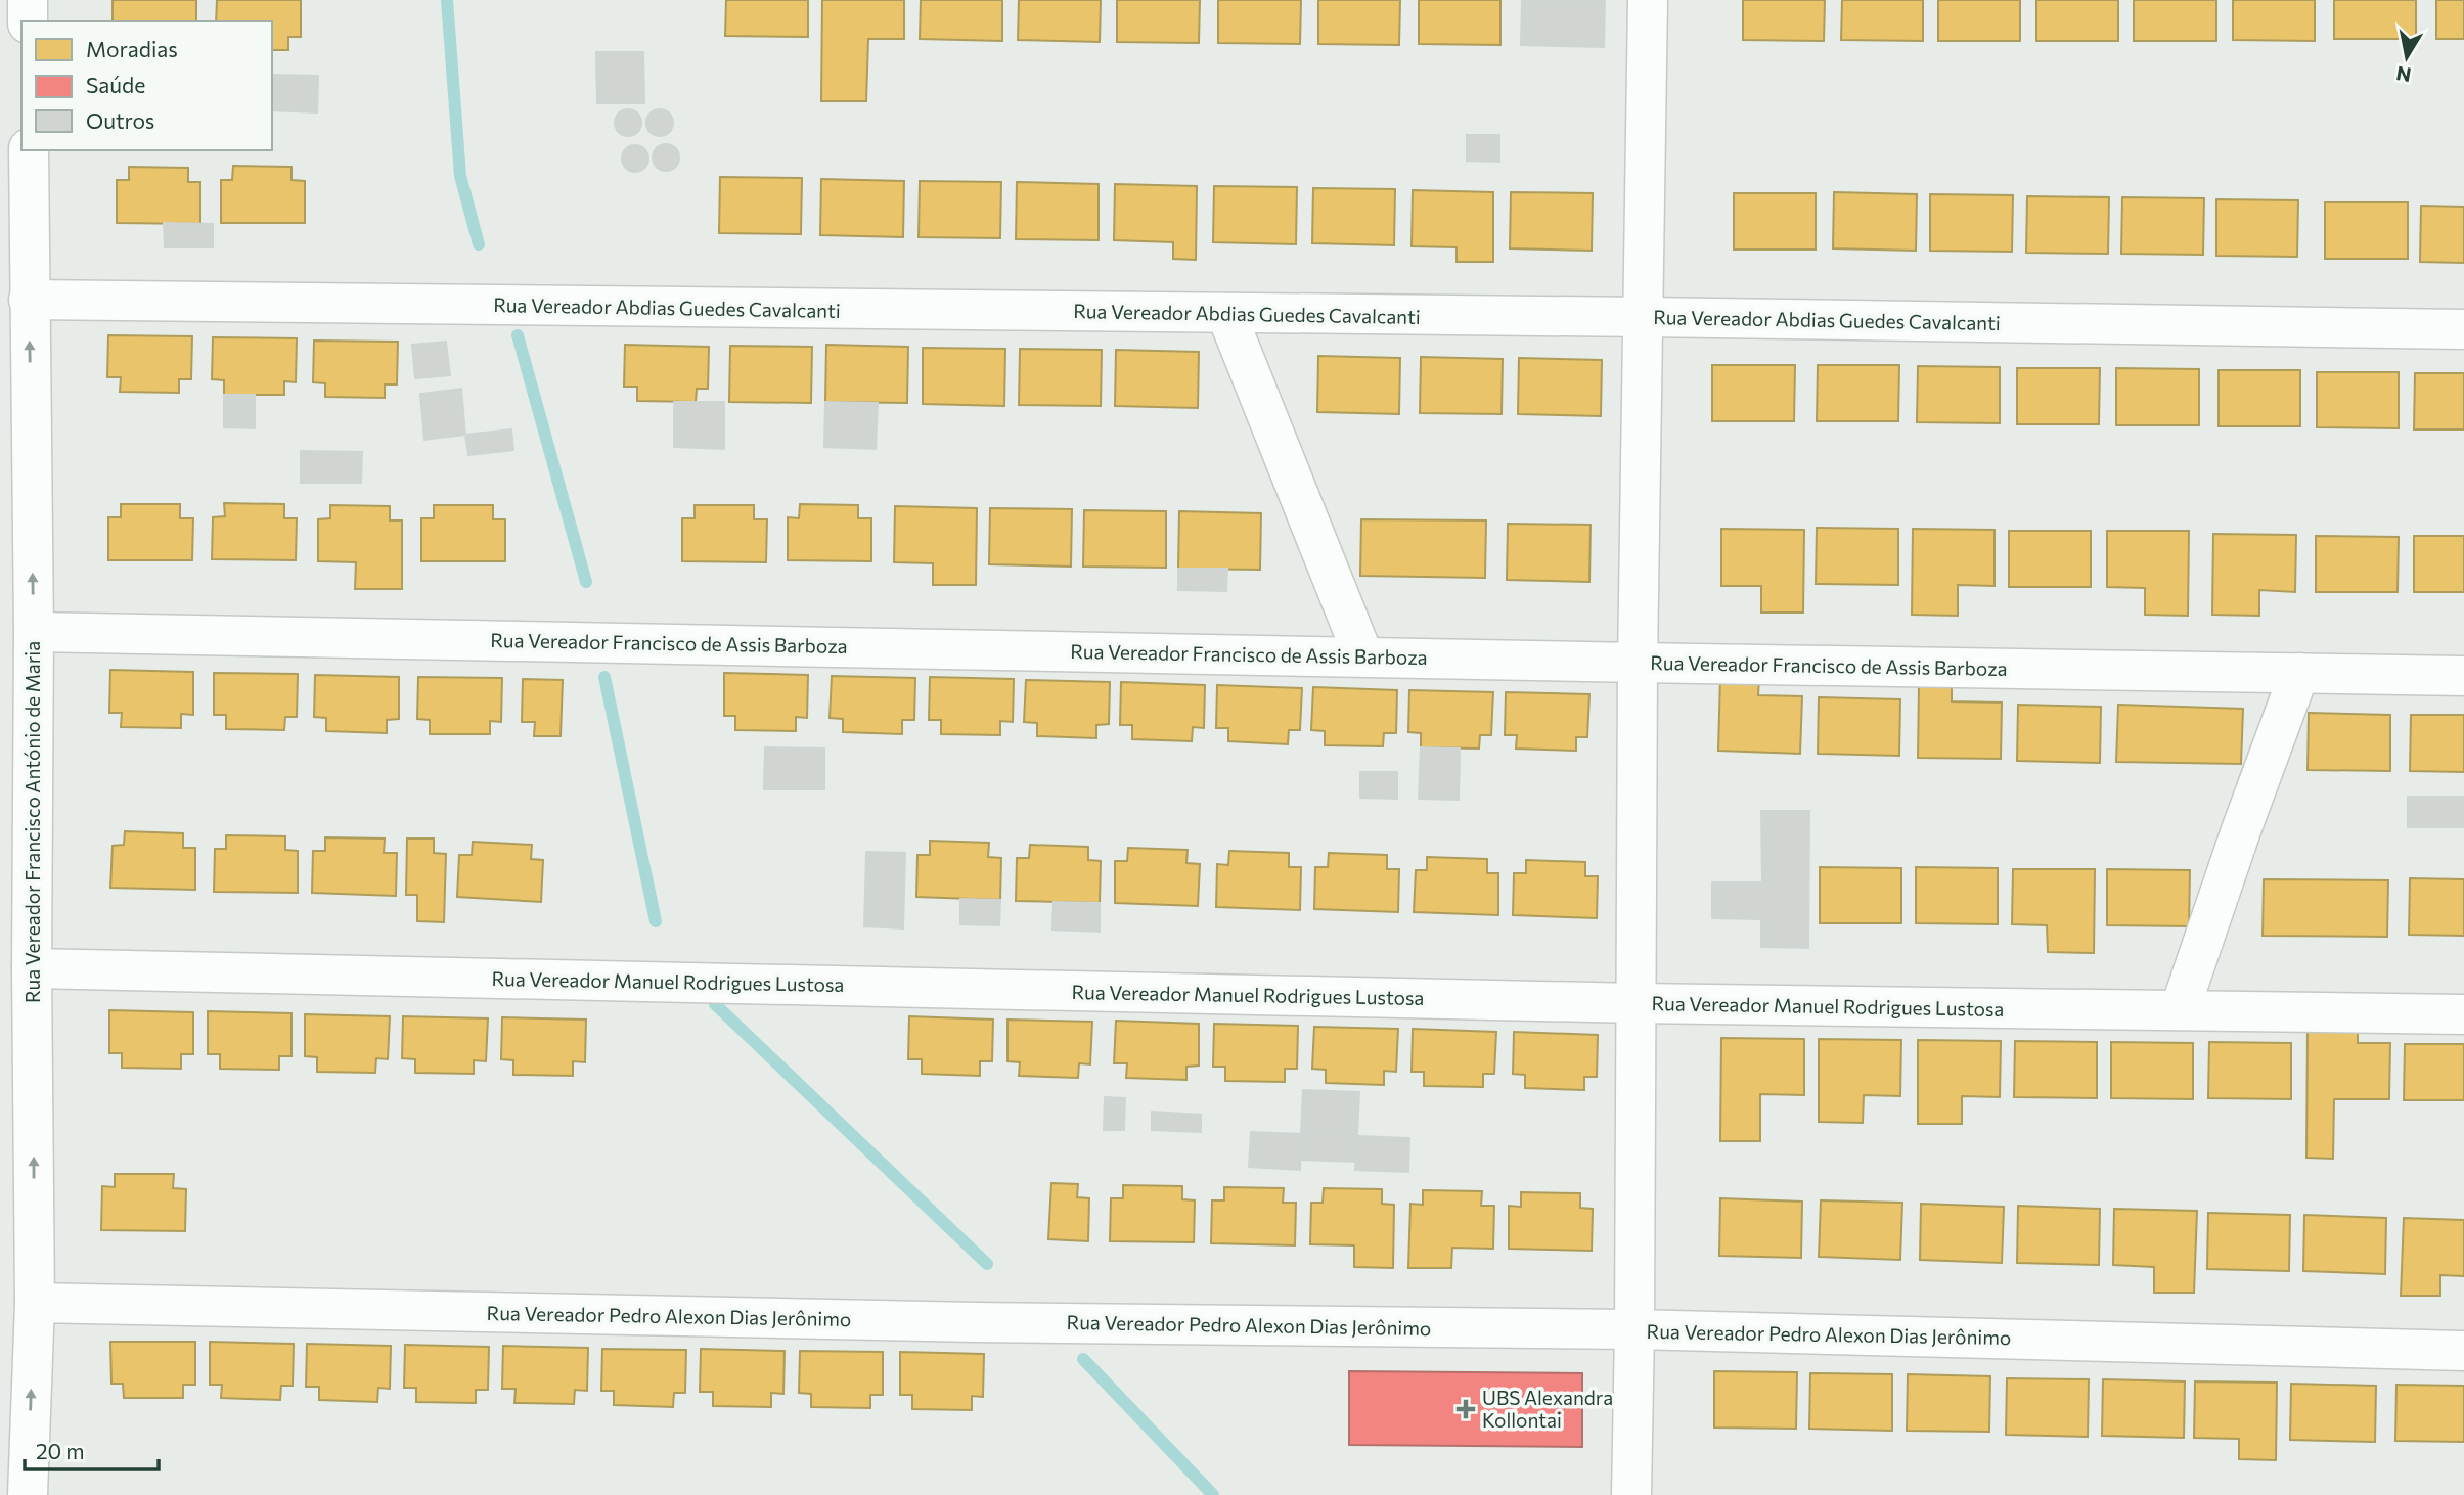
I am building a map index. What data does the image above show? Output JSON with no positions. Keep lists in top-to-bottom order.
{
  "streets": {
    "street": [
      "Rua Vereador Abdias Guedes Cavalcanti",
      "Rua Vereador Francisco de Assis Barboza",
      "Rua Vereador Francisco António de Maria",
      "Rua Vereador Manuel Rodrigues Lustosa",
      "Rua Vereador Pedro Alexon Dias Jerônimo"
    ]
  },
  "crossings": [
    ["Rua Vereador Abdias Guedes Cavalcanti", "Rua Vereador Francisco António de Maria"],
    ["Rua Vereador Francisco de Assis Barboza", "Rua Vereador Francisco António de Maria"],
    ["Rua Vereador Francisco António de Maria", "Rua Vereador Manuel Rodrigues Lustosa"],
    ["Rua Vereador Francisco António de Maria", "Rua Vereador Pedro Alexon Dias Jerônimo"]
  ],
  "one_way": ["Rua Vereador Francisco António de Maria"],
  "places": {
    "health": ["UBS Alexandra Kollontai"]
  },
  "legend": ["Moradias", "Saúde", "Outros"],
  "scale_bar": "20 m",
  "north": "bottom"
}
